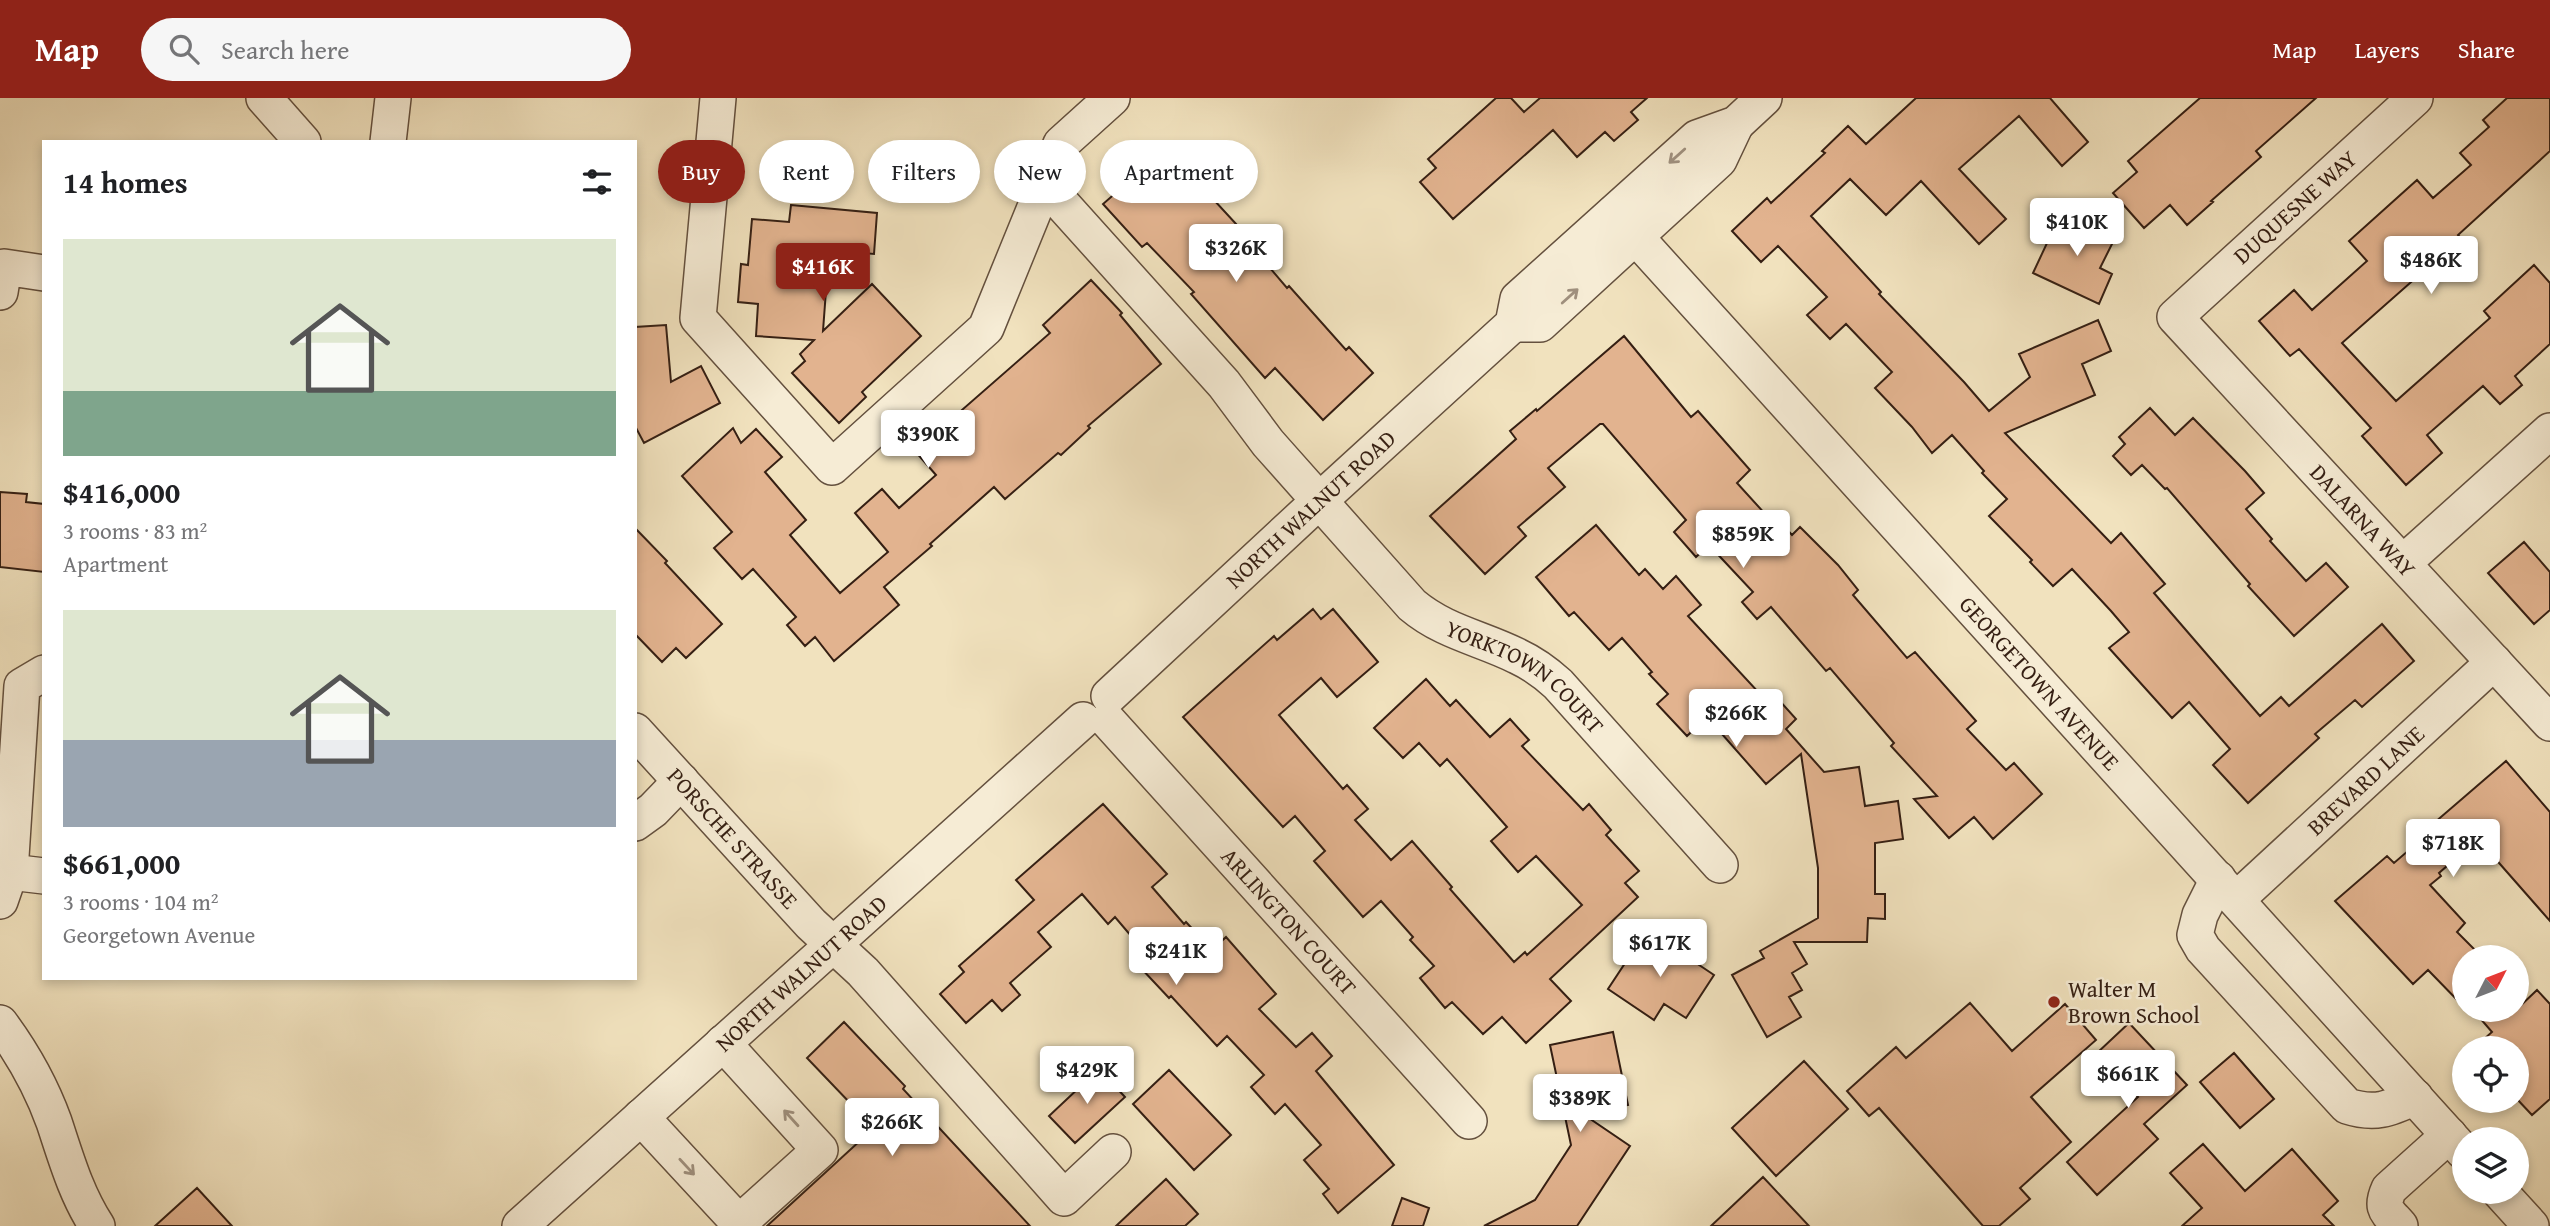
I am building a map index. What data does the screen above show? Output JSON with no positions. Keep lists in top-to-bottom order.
{
  "streets": {
    "street": [
      "DUQUESNE WAY",
      "NORTH WALNUT ROAD",
      "DALARNA WAY",
      "YORKTOWN COURT",
      "GEORGETOWN AVENUE",
      "BREVARD LANE",
      "PORSCHE STRASSE",
      "ARLINGTON COURT"
    ]
  },
  "crossings": [
    ["DUQUESNE WAY", "DALARNA WAY"],
    ["NORTH WALNUT ROAD", "YORKTOWN COURT"],
    ["NORTH WALNUT ROAD", "GEORGETOWN AVENUE"],
    ["NORTH WALNUT ROAD", "PORSCHE STRASSE"],
    ["NORTH WALNUT ROAD", "ARLINGTON COURT"],
    ["DALARNA WAY", "BREVARD LANE"],
    ["GEORGETOWN AVENUE", "BREVARD LANE"]
  ],
  "places": ["Walter M Brown School"],
  "north": "top right",
  "page": {
    "header": "Map",
    "search": "Search here",
    "nav": ["Map", "Layers", "Share"],
    "chip": [
      "Buy",
      "Rent",
      "Filters",
      "New",
      "Apartment"
    ],
    "heading": "14 homes",
    "price": [
      "$410K",
      "$326K",
      "$486K",
      "$416K",
      "$390K",
      "$859K",
      "$266K",
      "$718K",
      "$617K",
      "$241K",
      "$429K",
      "$661K",
      "$389K",
      "$266K"
    ],
    "list": [
      {
        "name": "$416,000",
        "note": "3 rooms · 83 m² · Apartment"
      },
      {
        "name": "$661,000",
        "note": "3 rooms · 104 m² · Georgetown Avenue"
      }
    ]
  }
}
